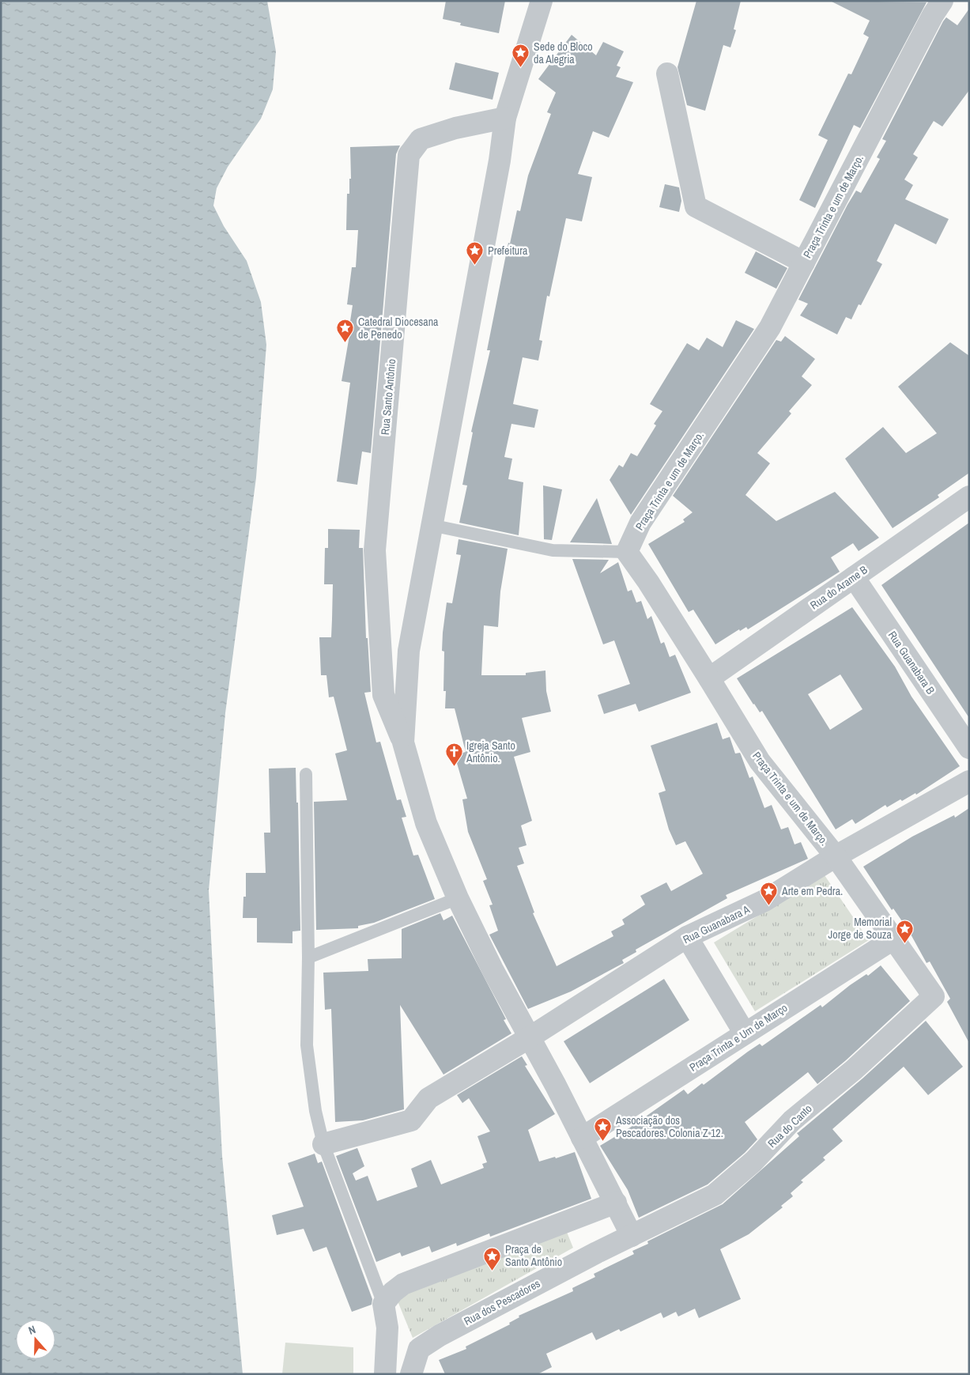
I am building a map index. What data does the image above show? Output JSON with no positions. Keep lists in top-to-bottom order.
{
  "streets": {
    "street": [
      "Praça Trinta e um de Março.",
      "Rua Santo Antônio",
      "Rua do Arame B",
      "Rua Guanabara B",
      "Rua Guanabara A",
      "Praça Trinta e Um de Março",
      "Rua do Canto",
      "Rua dos Pescadores"
    ]
  },
  "crossings": [
    ["Praça Trinta e um de Março.", "Rua do Arame B"],
    ["Praça Trinta e um de Março.", "Rua Guanabara A"],
    ["Praça Trinta e um de Março.", "Praça Trinta e Um de Março"],
    ["Praça Trinta e um de Março.", "Rua do Canto"],
    ["Rua do Arame B", "Rua Guanabara B"],
    ["Rua do Canto", "Rua dos Pescadores"]
  ],
  "places": {
    "place": [
      "Sede do Bloco da Alegria",
      "Prefeitura",
      "Catedral Diocesana de Penedo",
      "Arte em Pedra.",
      "Memorial Jorge de Souza",
      "Associação dos Pescadores. Colonia Z 12.",
      "Praça de Santo Antônio"
    ],
    "church": ["Igreja Santo Antônio."]
  },
  "north": "top"
}
